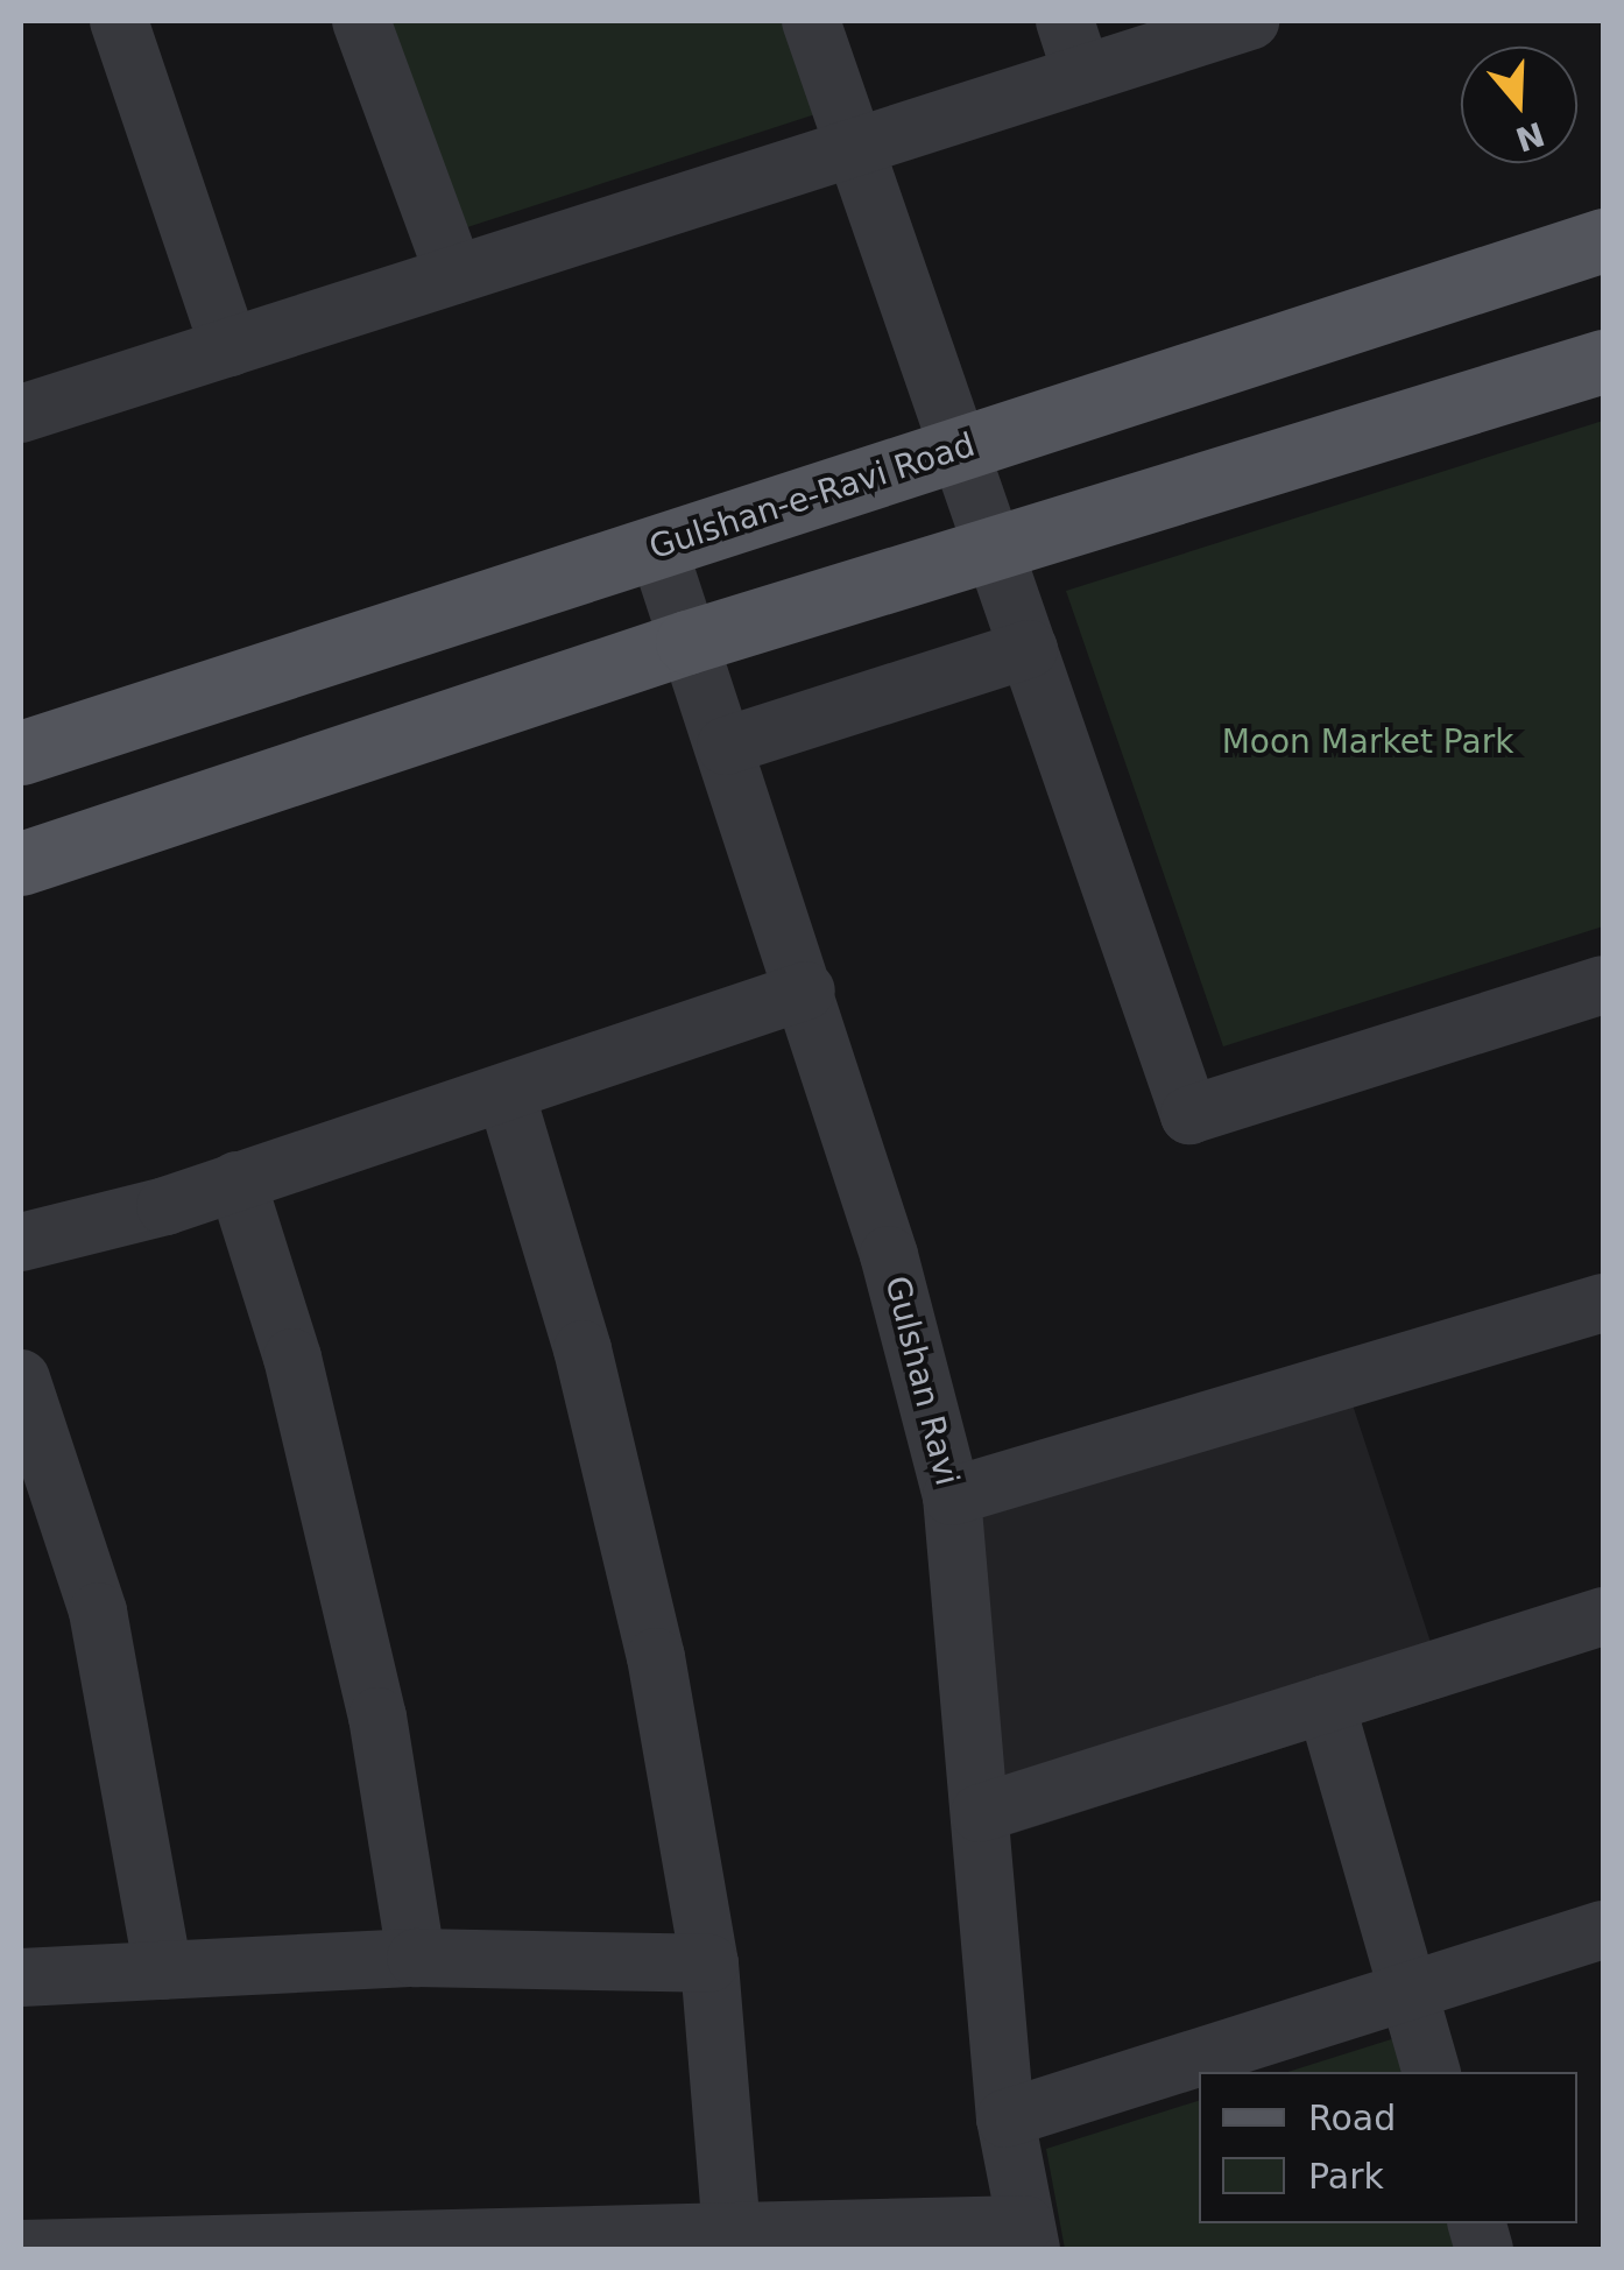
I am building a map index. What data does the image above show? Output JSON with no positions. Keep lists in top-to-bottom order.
{
  "streets": {
    "main road": ["Gulshan-e-Ravi Road"],
    "street": ["Gulshan Ravi"]
  },
  "crossings": [
    ["Gulshan-e-Ravi Road", "Gulshan Ravi"]
  ],
  "parks": ["Moon Market Park"],
  "legend": ["Road", "Park"],
  "north": "bottom"
}
